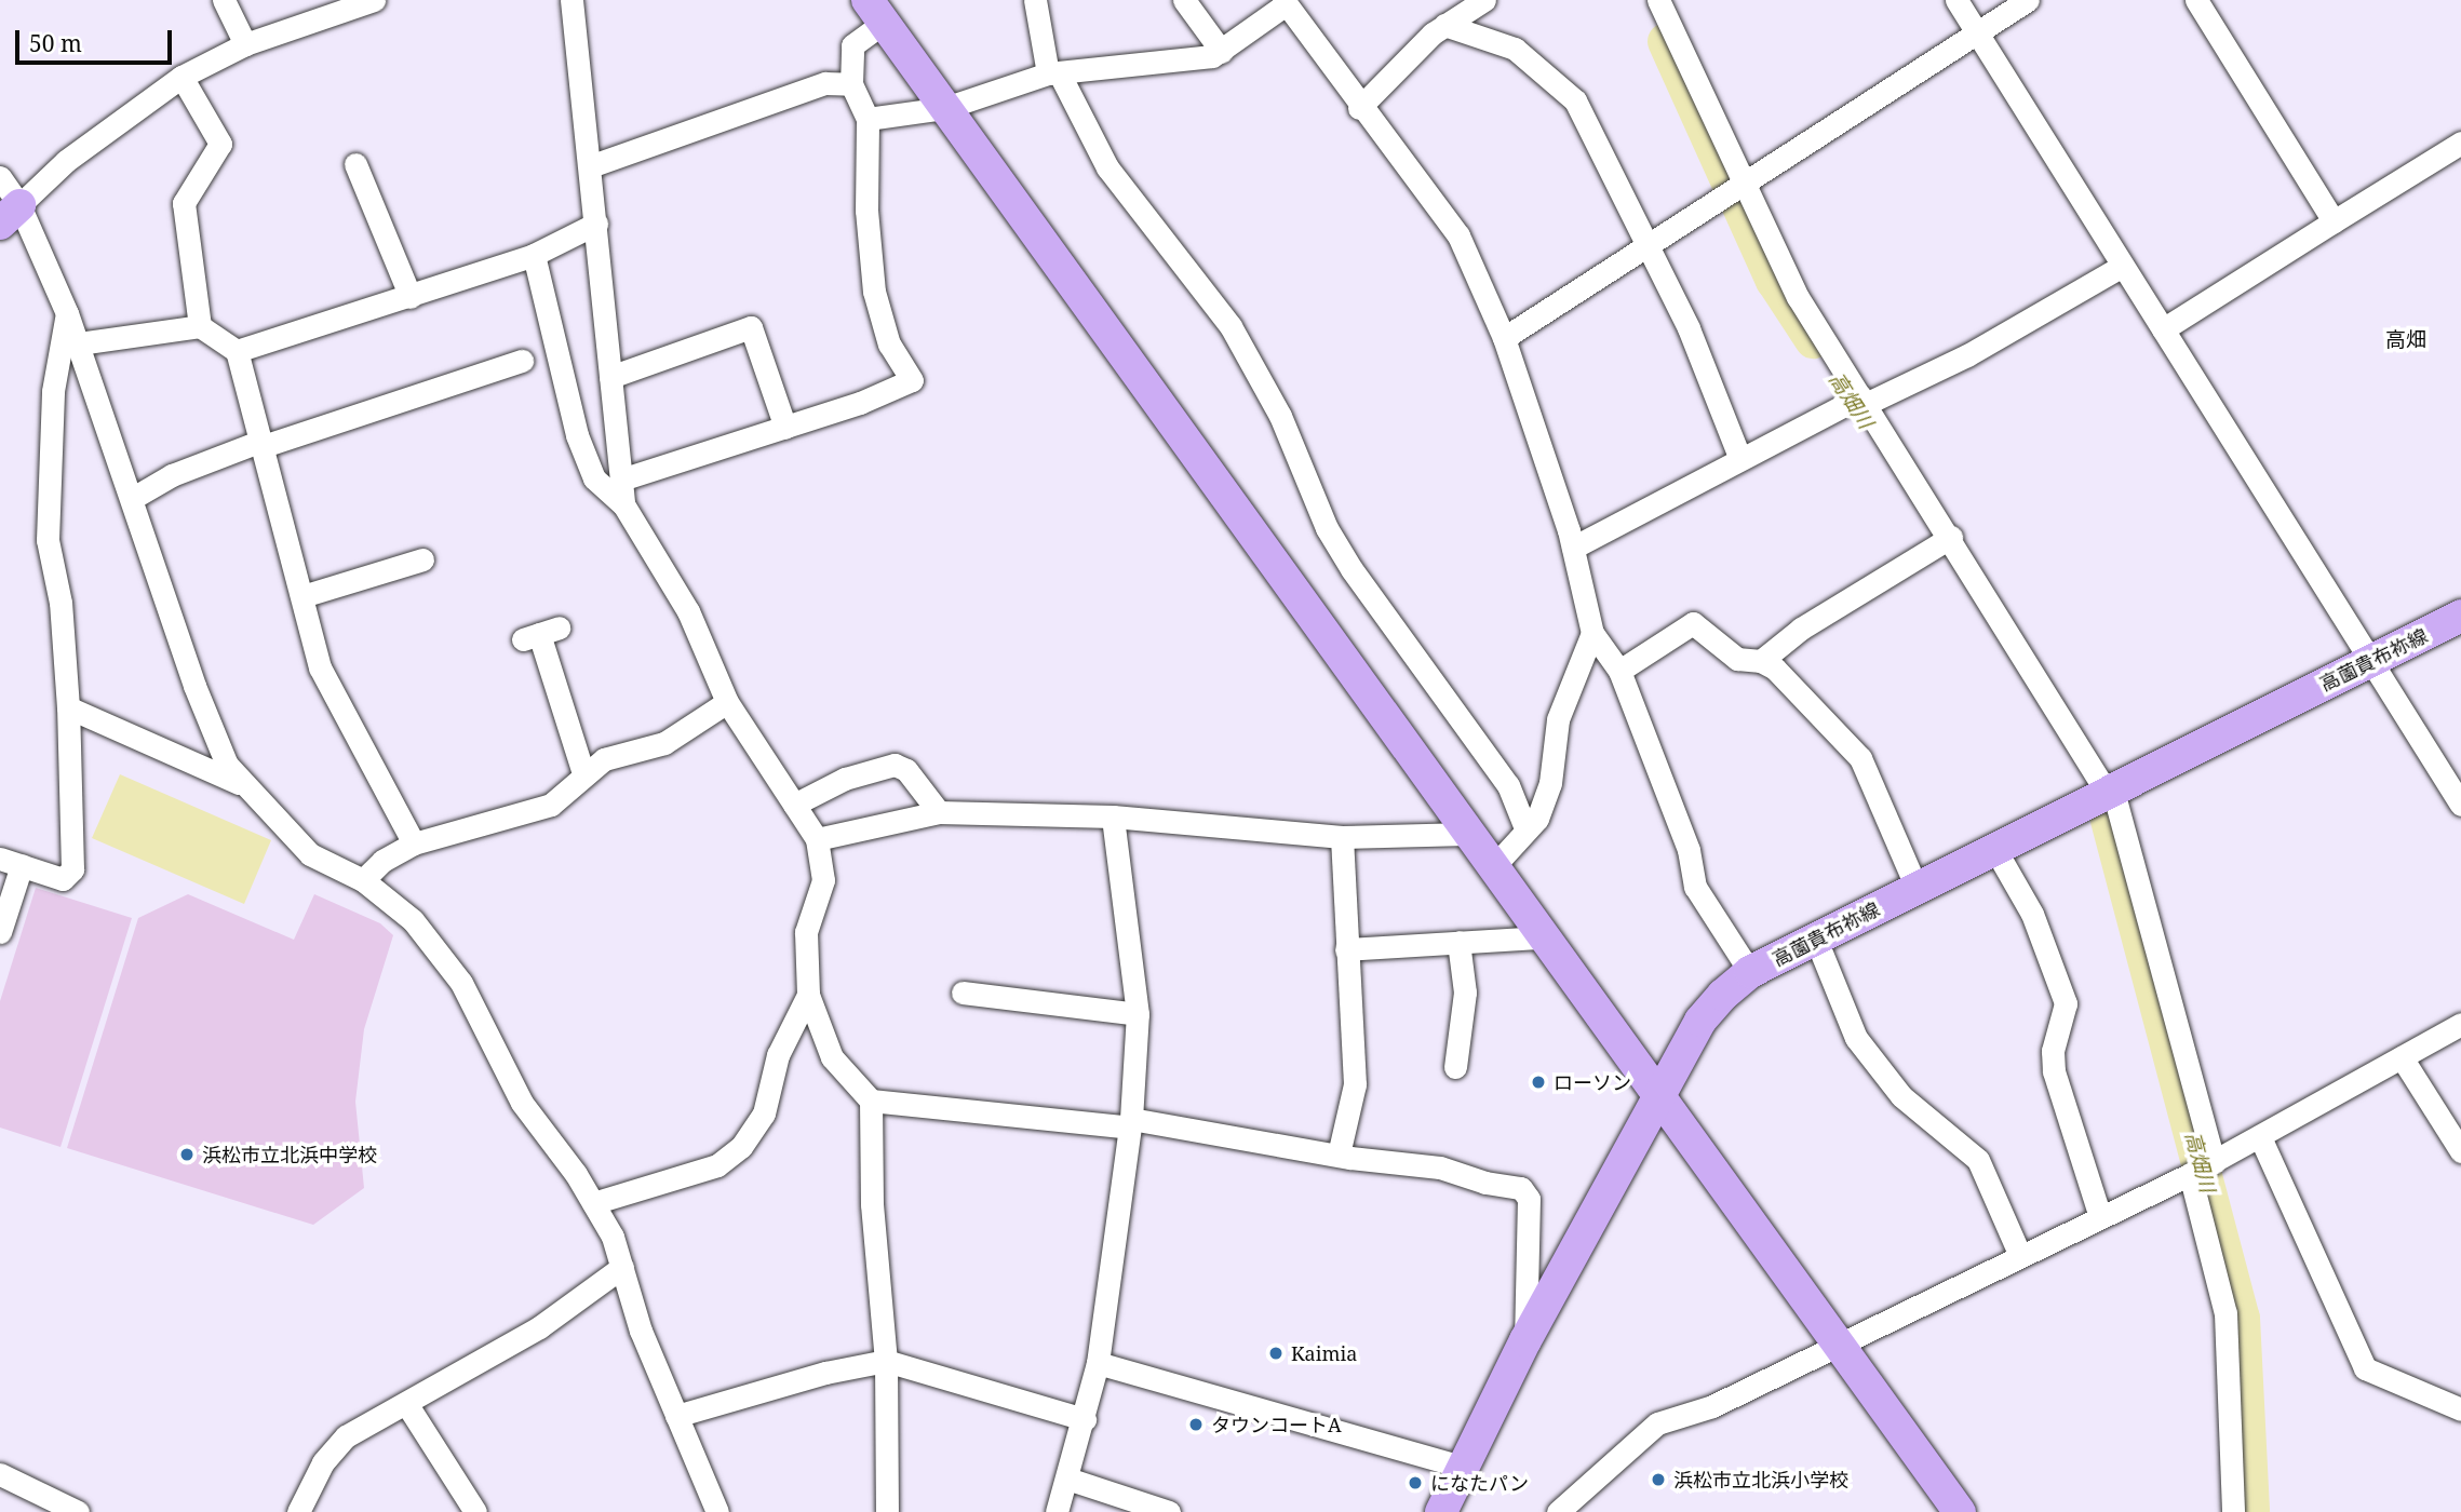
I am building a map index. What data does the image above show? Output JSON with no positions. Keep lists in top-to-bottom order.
{
  "streets": {
    "street": ["高薗貴布祢線"]
  },
  "districts": ["高畑"],
  "water": ["高畑川"],
  "places": [
    "ローソン",
    "浜松市立北浜中学校",
    "Kaimia",
    "タウンコートA",
    "浜松市立北浜小学校",
    "になたパン"
  ],
  "scale_bar": "50 m"
}
